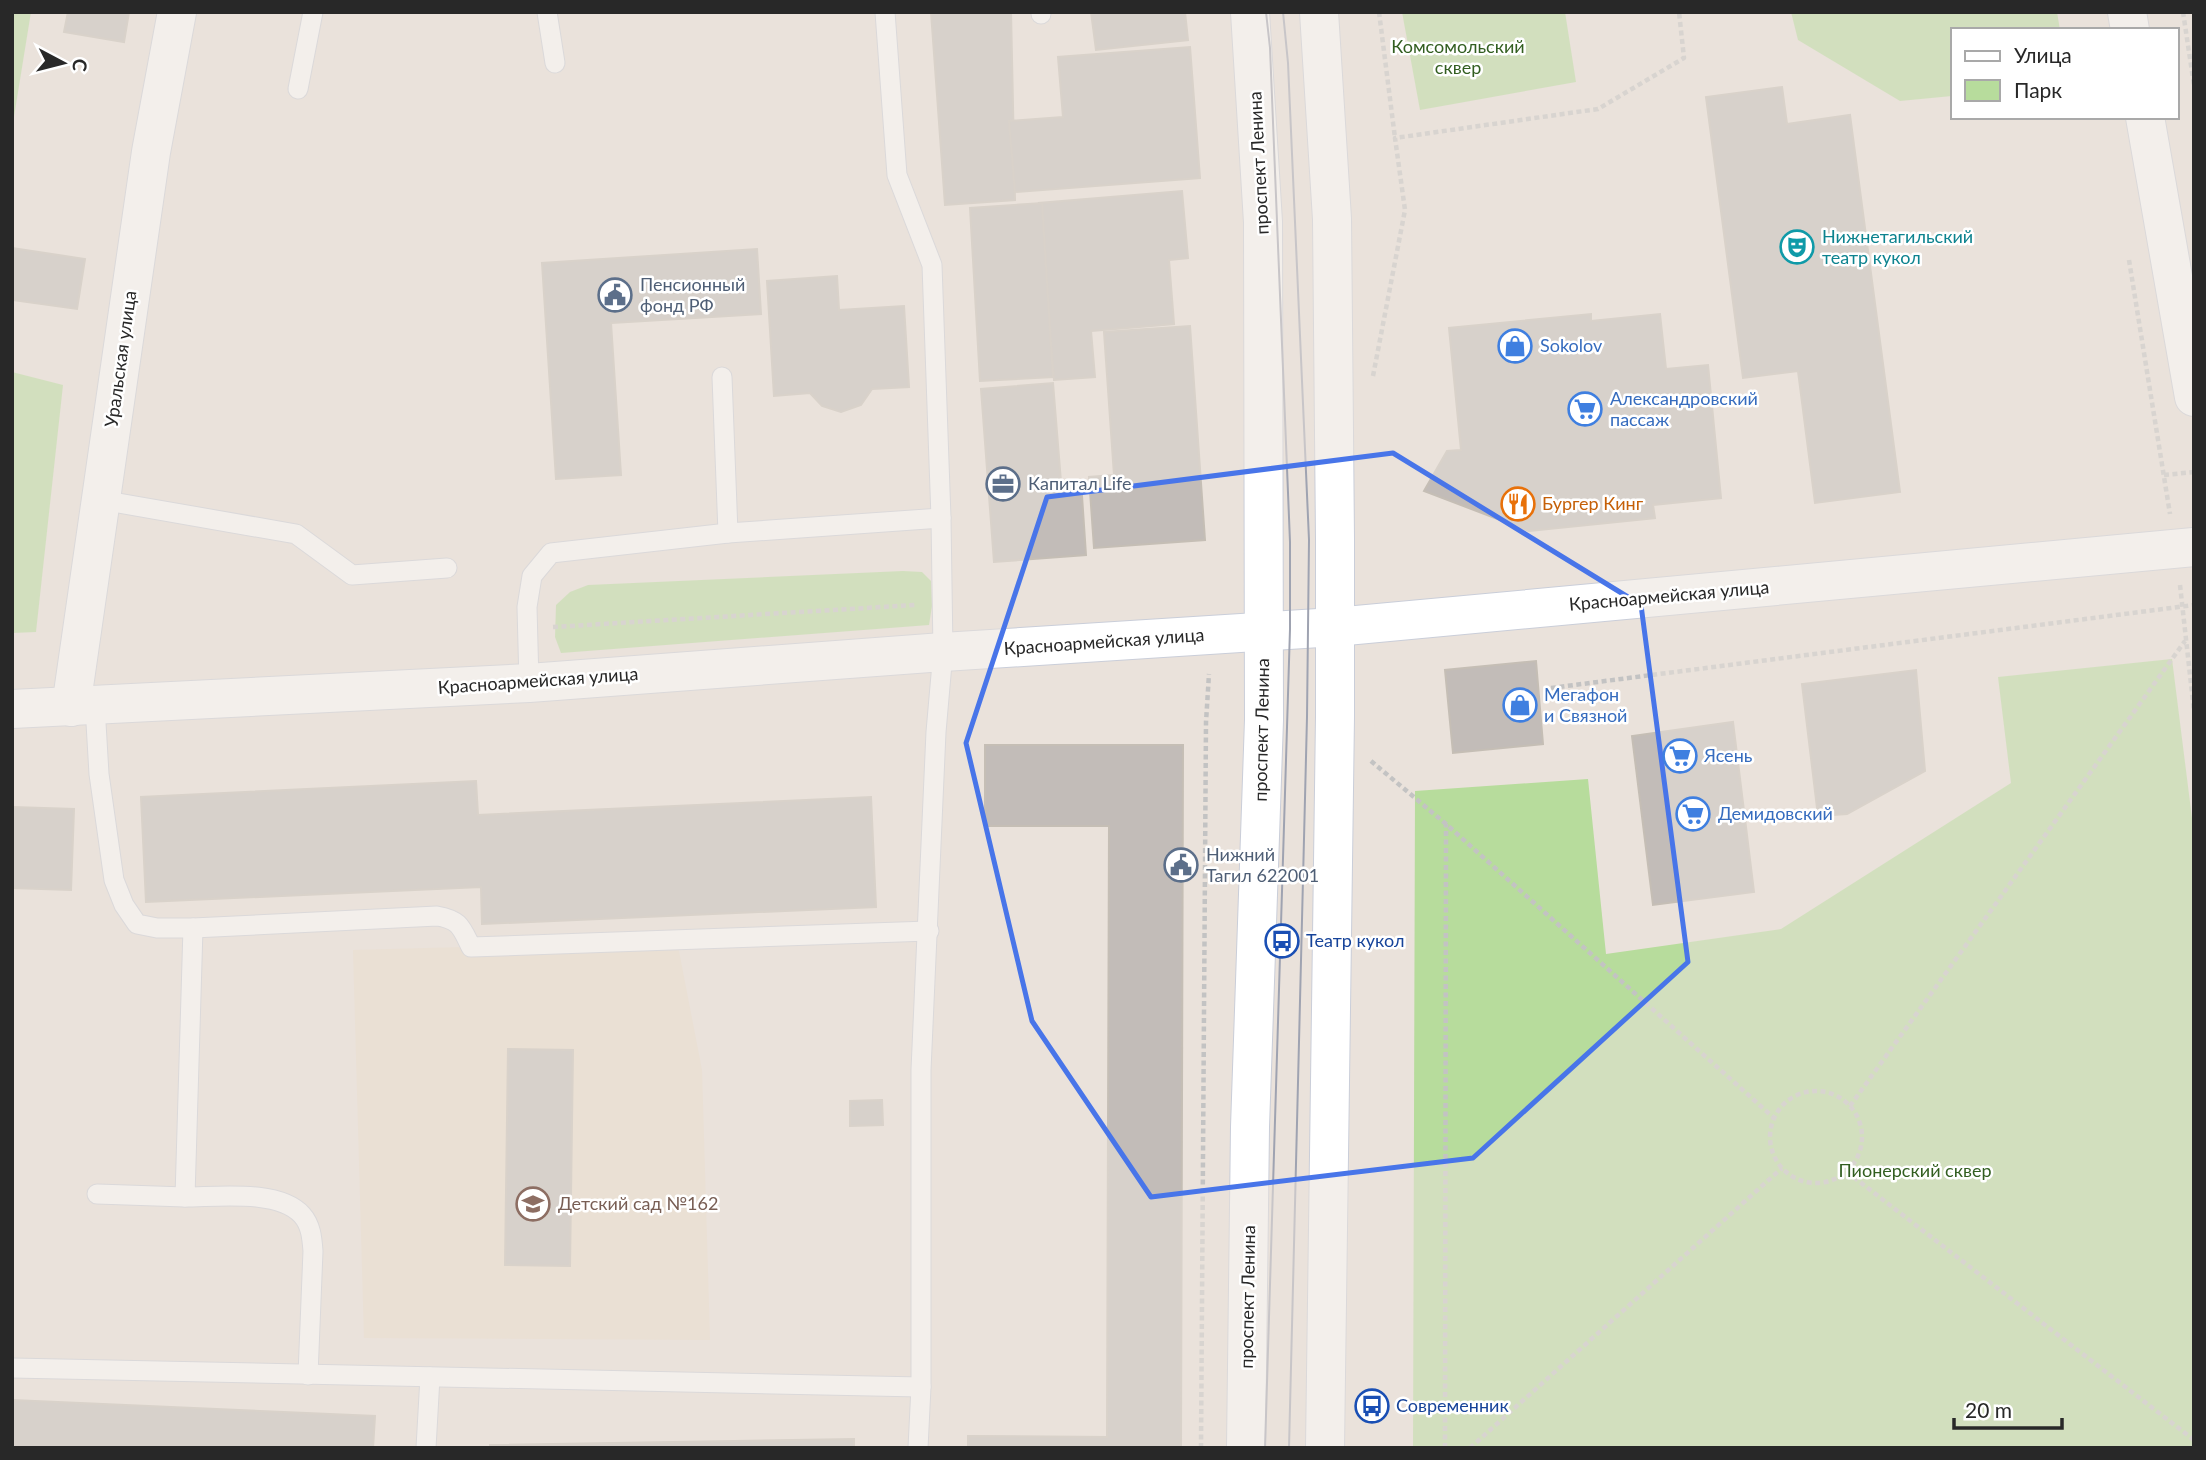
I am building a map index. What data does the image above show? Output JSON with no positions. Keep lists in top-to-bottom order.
{
  "streets": {
    "street": ["проспект Ленина", "Уральская улица", "Красноармейская улица"]
  },
  "crossings": [
    ["проспект Ленина", "Красноармейская улица"],
    ["Уральская улица", "Красноармейская улица"]
  ],
  "parks": ["Комсомольский сквер", "Пионерский сквер"],
  "places": {
    "theatre": ["Нижнетагильский театр кукол"],
    "public building": ["Пенсионный фонд РФ", "Нижний Тагил 622001"],
    "shop": ["Sokolov", "Мегафон и Связной"],
    "supermarket": ["Александровский пассаж", "Ясень", "Демидовский"],
    "office": ["Капитал Life"],
    "restaurant": ["Бургер Кинг"],
    "bus stop": ["Театр кукол", "Современник"],
    "school or university": ["Детский сад №162"]
  },
  "legend": ["Улица", "Парк"],
  "scale_bar": "20 m",
  "north": "right"
}
